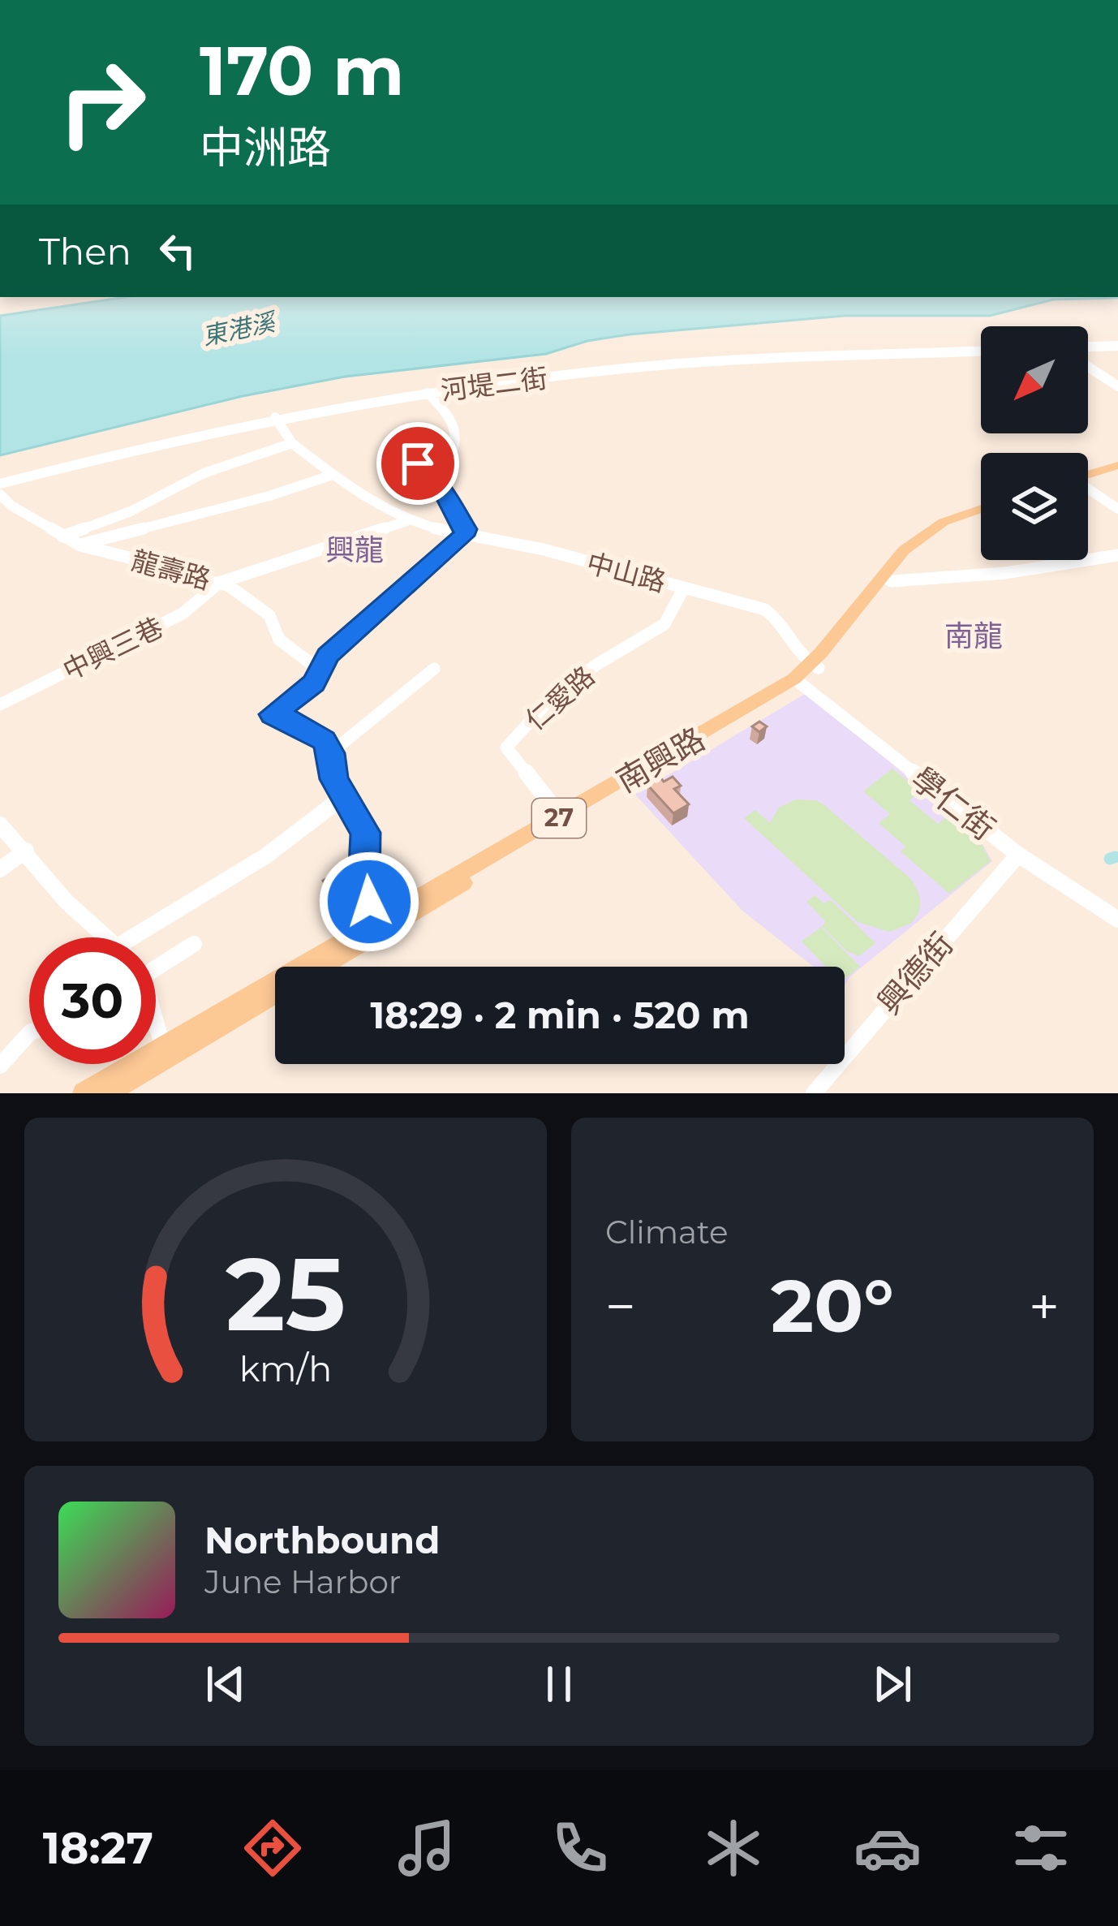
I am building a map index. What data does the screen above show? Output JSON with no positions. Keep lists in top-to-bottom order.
{
  "streets": {
    "main road": ["南興路", "27"],
    "street": [
      "河堤二街",
      "龍壽路",
      "中山路",
      "中興三巷",
      "仁愛路",
      "學仁街",
      "興德街"
    ]
  },
  "crossings": [
    ["龍壽路", "中興三巷"],
    ["中山路", "仁愛路"],
    ["中山路", "南興路"],
    ["仁愛路", "南興路"],
    ["南興路", "學仁街"],
    ["學仁街", "興德街"]
  ],
  "districts": ["興龍", "南龍"],
  "water": ["東港溪"],
  "north": "bottom left",
  "page": {
    "turn": ["170 m", "中洲路"],
    "then": "Then",
    "limit": "30",
    "trip": "18:29 · 2 min · 520 m",
    "tile": "Climate",
    "heat": ["−", "20°", "+"],
    "song": ["Northbound", "June Harbor"],
    "tabs": "18:27",
    "gauge": ["25", "km/h"]
  }
}
